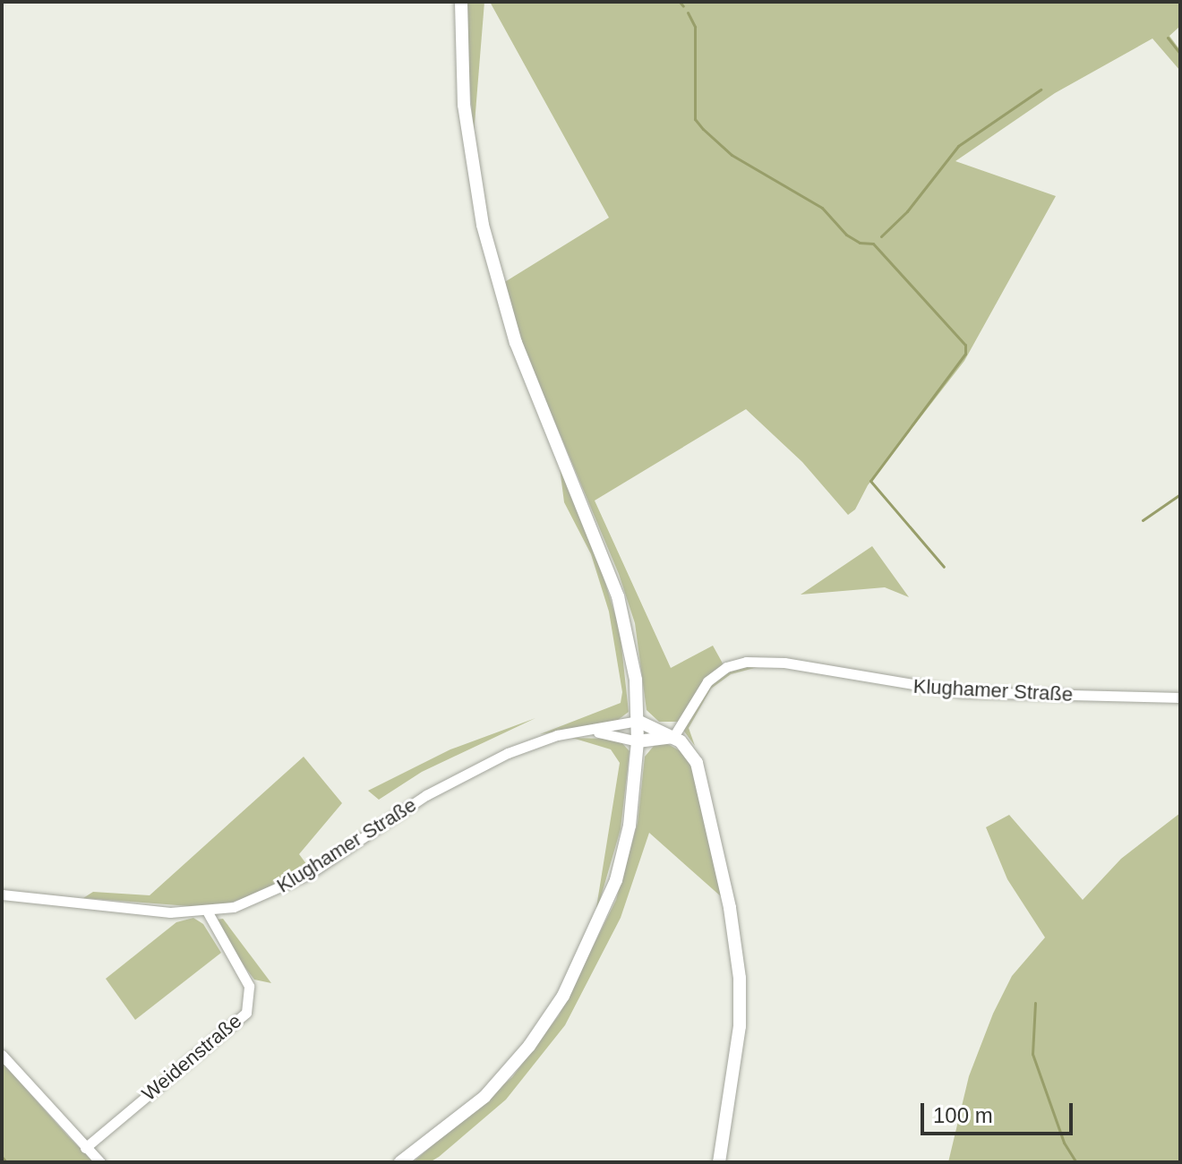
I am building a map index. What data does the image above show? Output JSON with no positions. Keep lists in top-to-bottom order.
{
  "streets": {
    "street": ["Klughamer Straße", "Weidenstraße"]
  },
  "crossings": [
    ["Klughamer Straße", "Weidenstraße"]
  ],
  "scale_bar": "100 m"
}
